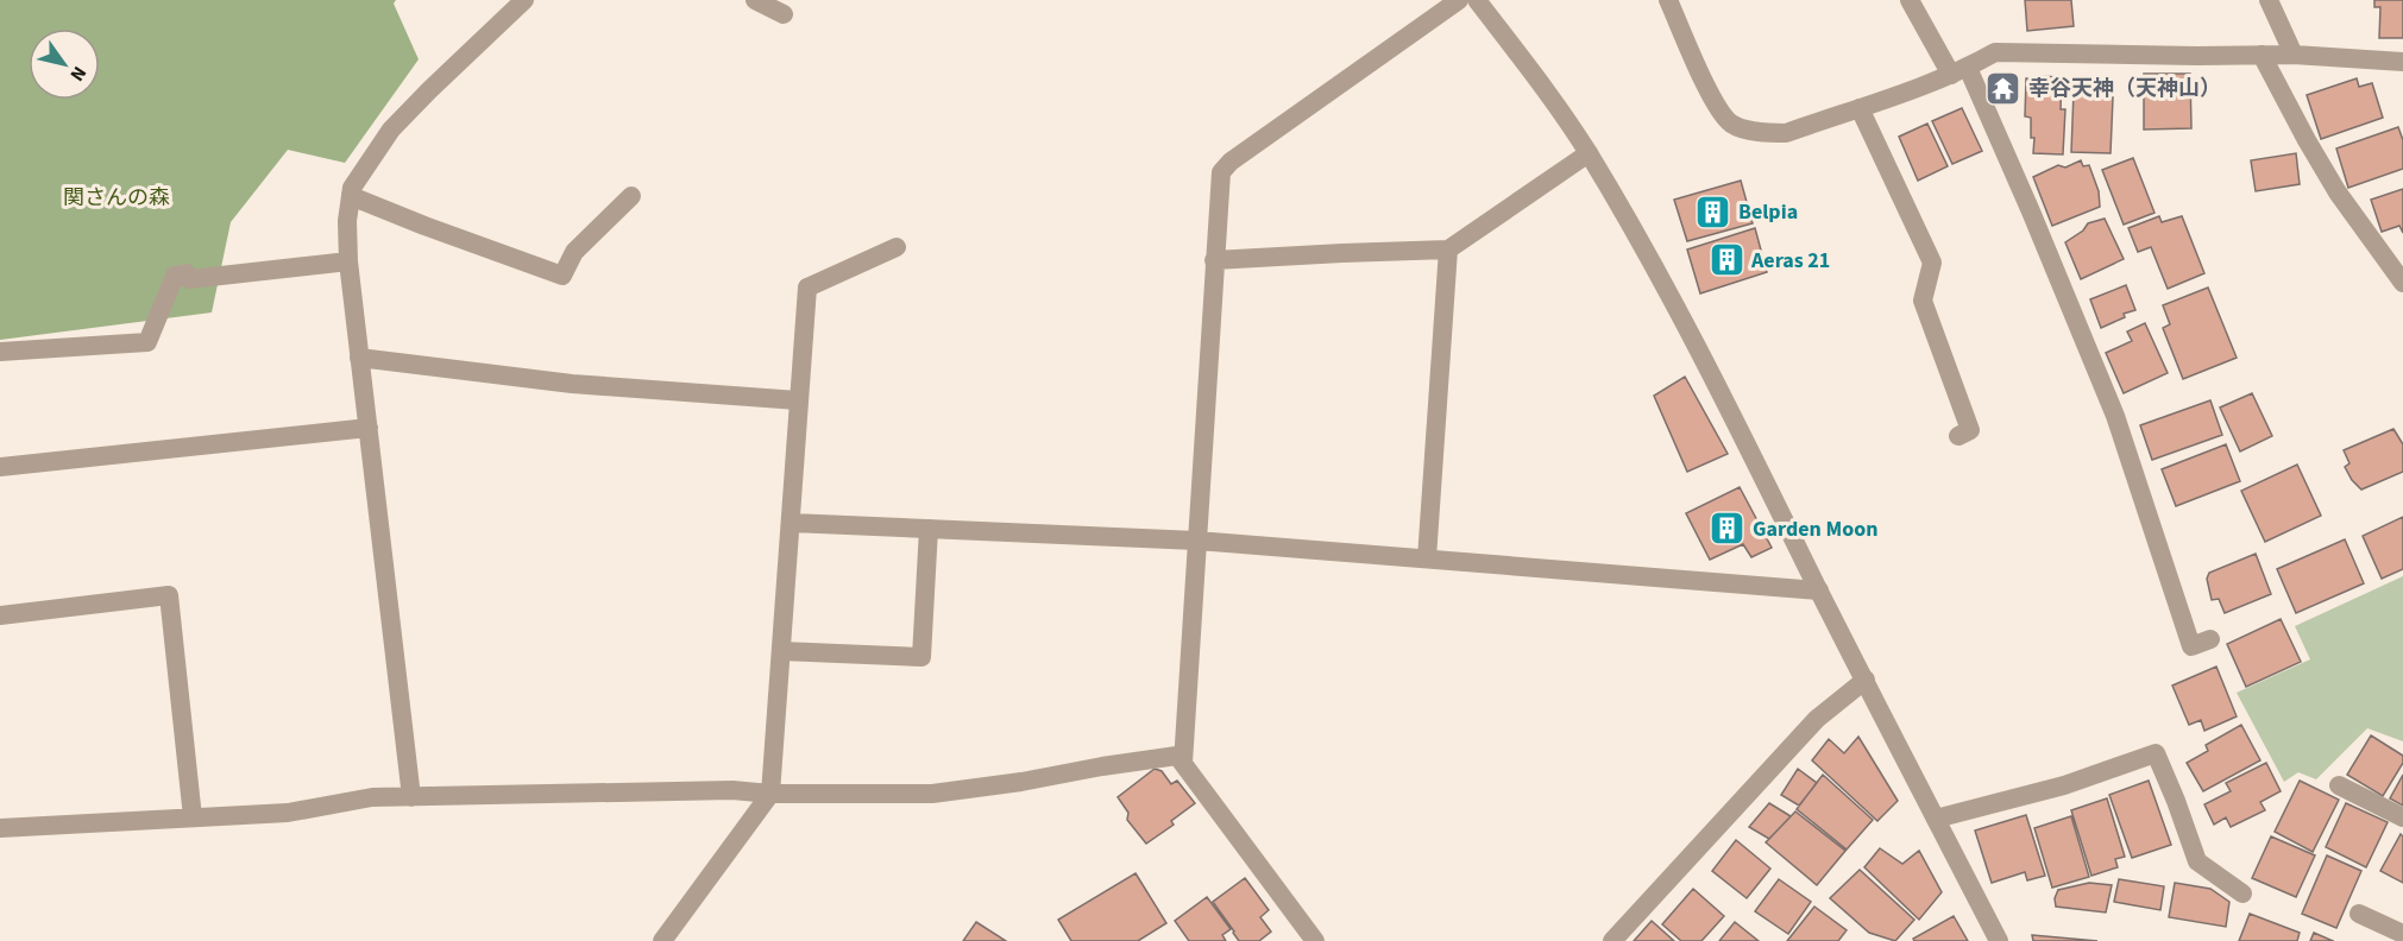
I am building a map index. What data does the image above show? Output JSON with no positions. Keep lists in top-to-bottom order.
{
  "parks": ["関さんの森"],
  "places": {
    "temple": ["幸谷天神（天神山）"],
    "building": ["Belpia", "Aeras 21", "Garden Moon"]
  },
  "north": "bottom right"
}
